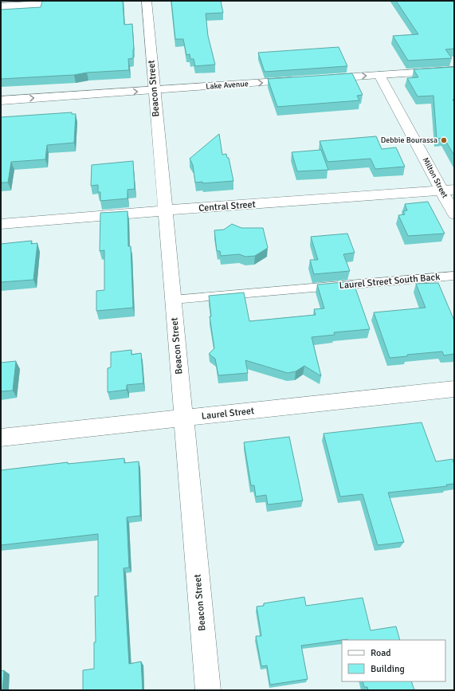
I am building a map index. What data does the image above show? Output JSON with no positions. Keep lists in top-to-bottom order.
{
  "streets": {
    "street": [
      "Lake Avenue",
      "Beacon Street",
      "Milton Street",
      "Central Street",
      "Laurel Street"
    ],
    "lane": ["Laurel Street South Back"]
  },
  "crossings": [
    ["Lake Avenue", "Beacon Street"],
    ["Beacon Street", "Central Street"],
    ["Beacon Street", "Laurel Street South Back"],
    ["Beacon Street", "Laurel Street"],
    ["Milton Street", "Central Street"]
  ],
  "places": ["Debbie Bourassa"],
  "legend": ["Road", "Building"]
}
